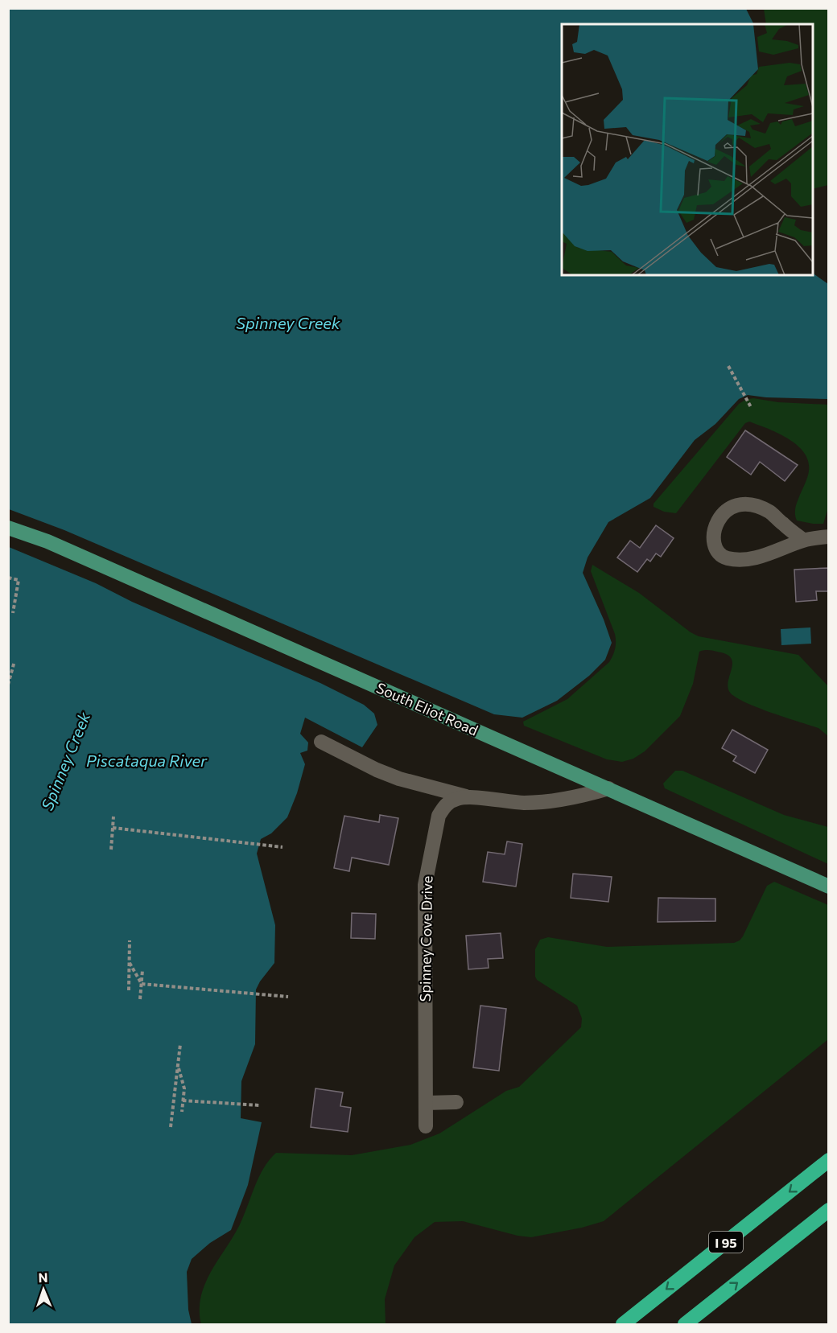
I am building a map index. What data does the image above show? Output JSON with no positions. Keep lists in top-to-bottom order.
{
  "streets": {
    "highway": ["I 95"],
    "main road": ["South Eliot Road"],
    "street": ["Spinney Cove Drive"]
  },
  "water": ["Spinney Creek", "Piscataqua River"],
  "north": "top"
}
